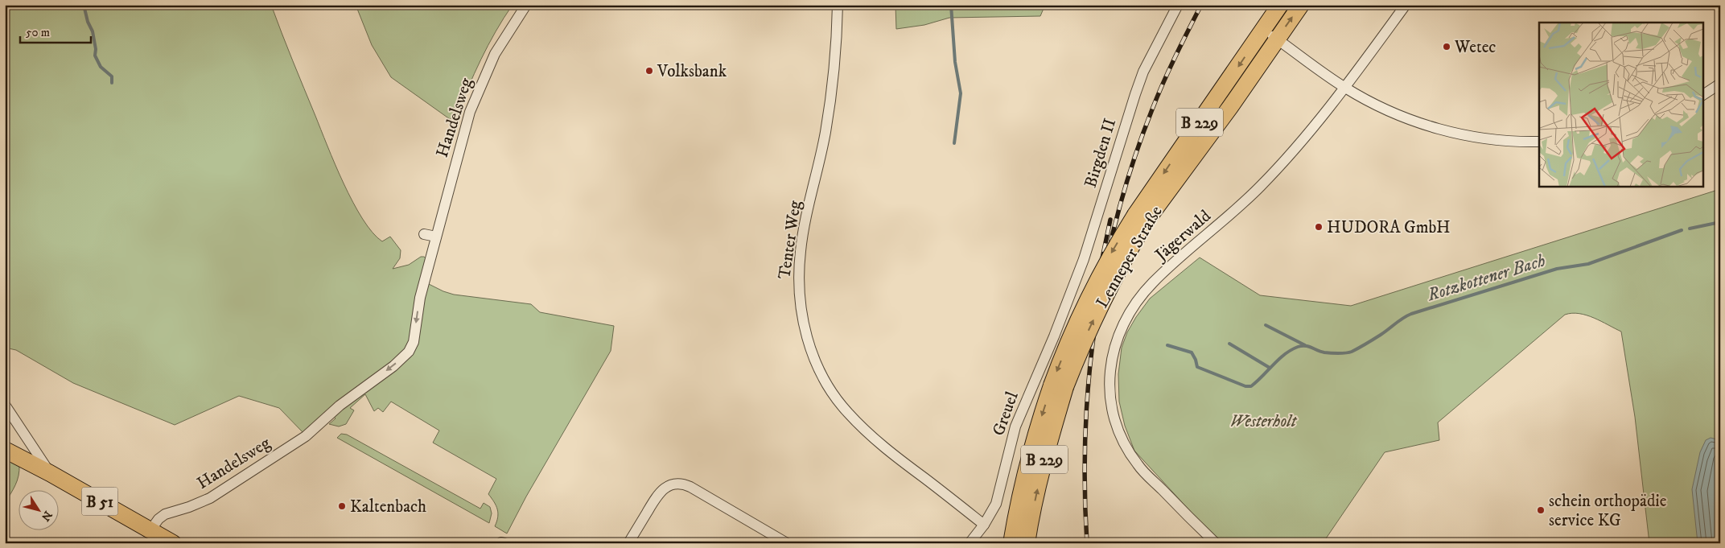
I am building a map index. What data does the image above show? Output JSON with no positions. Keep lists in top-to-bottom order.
{
  "streets": {
    "main road": ["B 229", "Lenneper Straße", "B 51"],
    "street": [
      "Handelsweg",
      "Birgden II",
      "Jägerwald",
      "Tenter Weg",
      "Greuel"
    ]
  },
  "crossings": [
    ["Handelsweg", "B 51"],
    ["Birgden II", "Greuel"],
    ["Tenter Weg", "Greuel"]
  ],
  "one_way": ["Handelsweg"],
  "water": ["Rotzkottener Bach"],
  "parks": ["Westerholt"],
  "places": [
    "Wetec",
    "Volksbank",
    "HUDORA GmbH",
    "Kaltenbach",
    "schein orthopädie service KG"
  ],
  "scale_bar": "50 m",
  "north": "bottom right"
}
